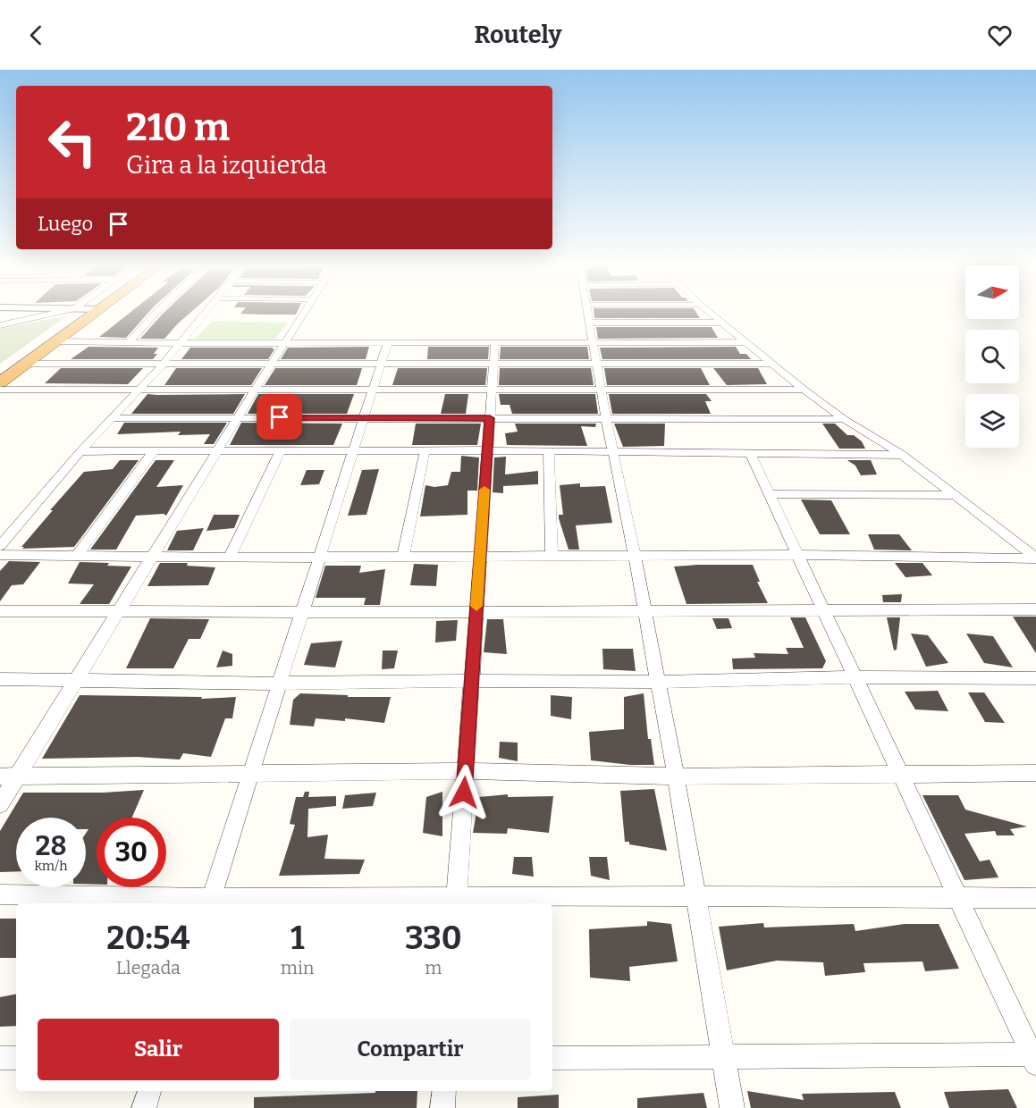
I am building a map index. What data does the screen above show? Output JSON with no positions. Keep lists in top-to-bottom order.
{
  "north": "right",
  "page": {
    "header": "Routely",
    "turn": ["210 m", "Gira a la izquierda"],
    "then": "Luego",
    "speed": "28 km/h",
    "limit": "30",
    "eta": [
      "20:54",
      "Llegada",
      "1",
      "min",
      "330",
      "m"
    ],
    "buttons": ["Salir", "Compartir"]
  }
}
